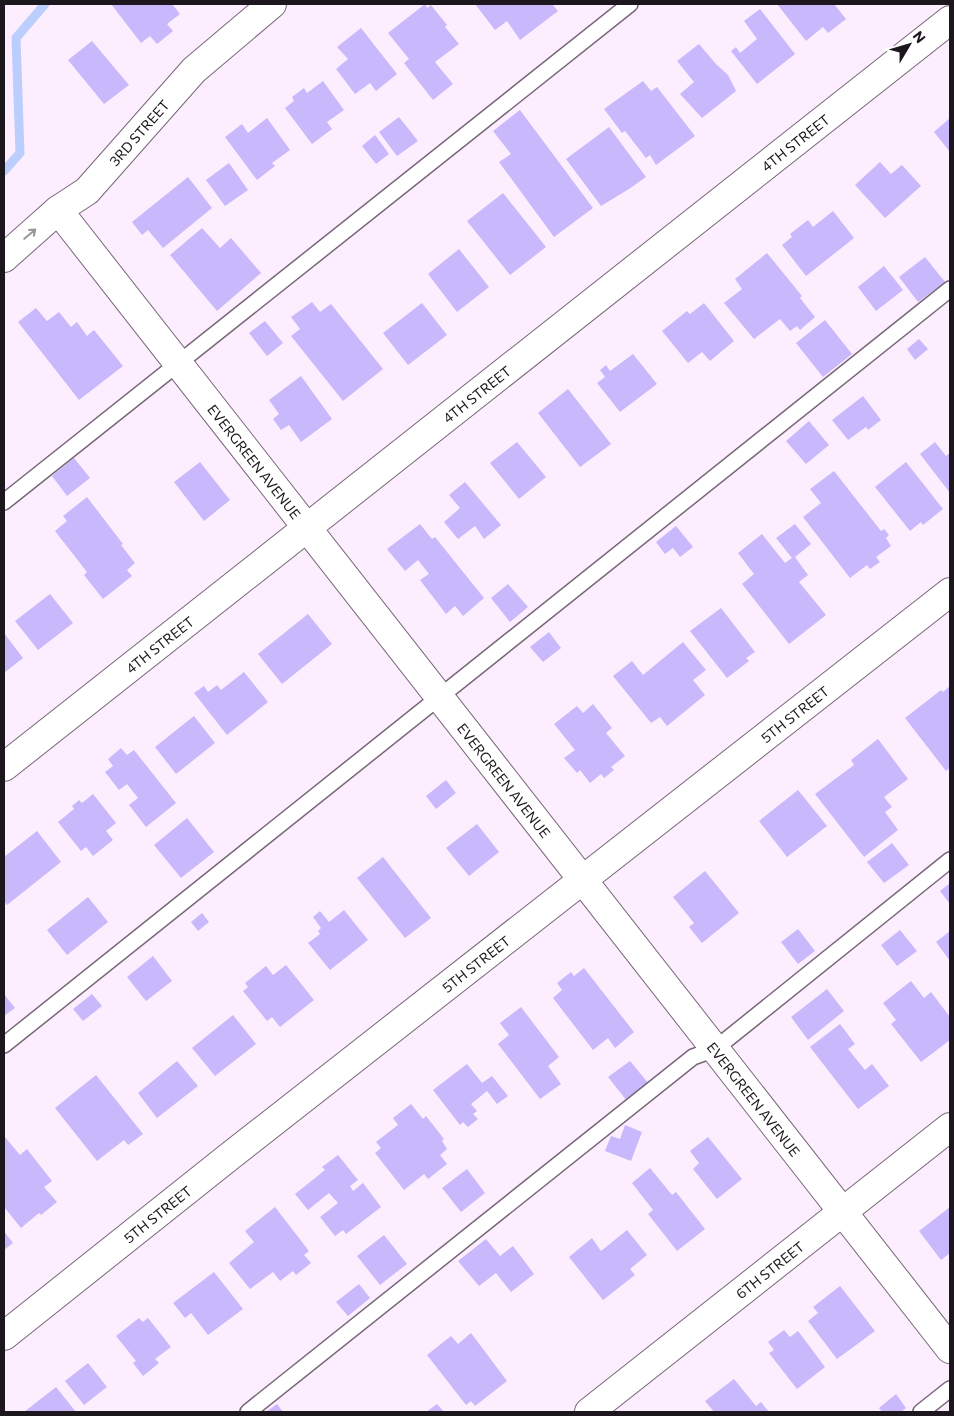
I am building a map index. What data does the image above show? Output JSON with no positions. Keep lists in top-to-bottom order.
{
  "streets": {
    "street": [
      "3RD STREET",
      "4TH STREET",
      "EVERGREEN AVENUE",
      "5TH STREET",
      "6TH STREET"
    ]
  },
  "crossings": [
    ["3RD STREET", "EVERGREEN AVENUE"],
    ["4TH STREET", "EVERGREEN AVENUE"],
    ["EVERGREEN AVENUE", "5TH STREET"],
    ["EVERGREEN AVENUE", "6TH STREET"]
  ],
  "north": "top right"
}
